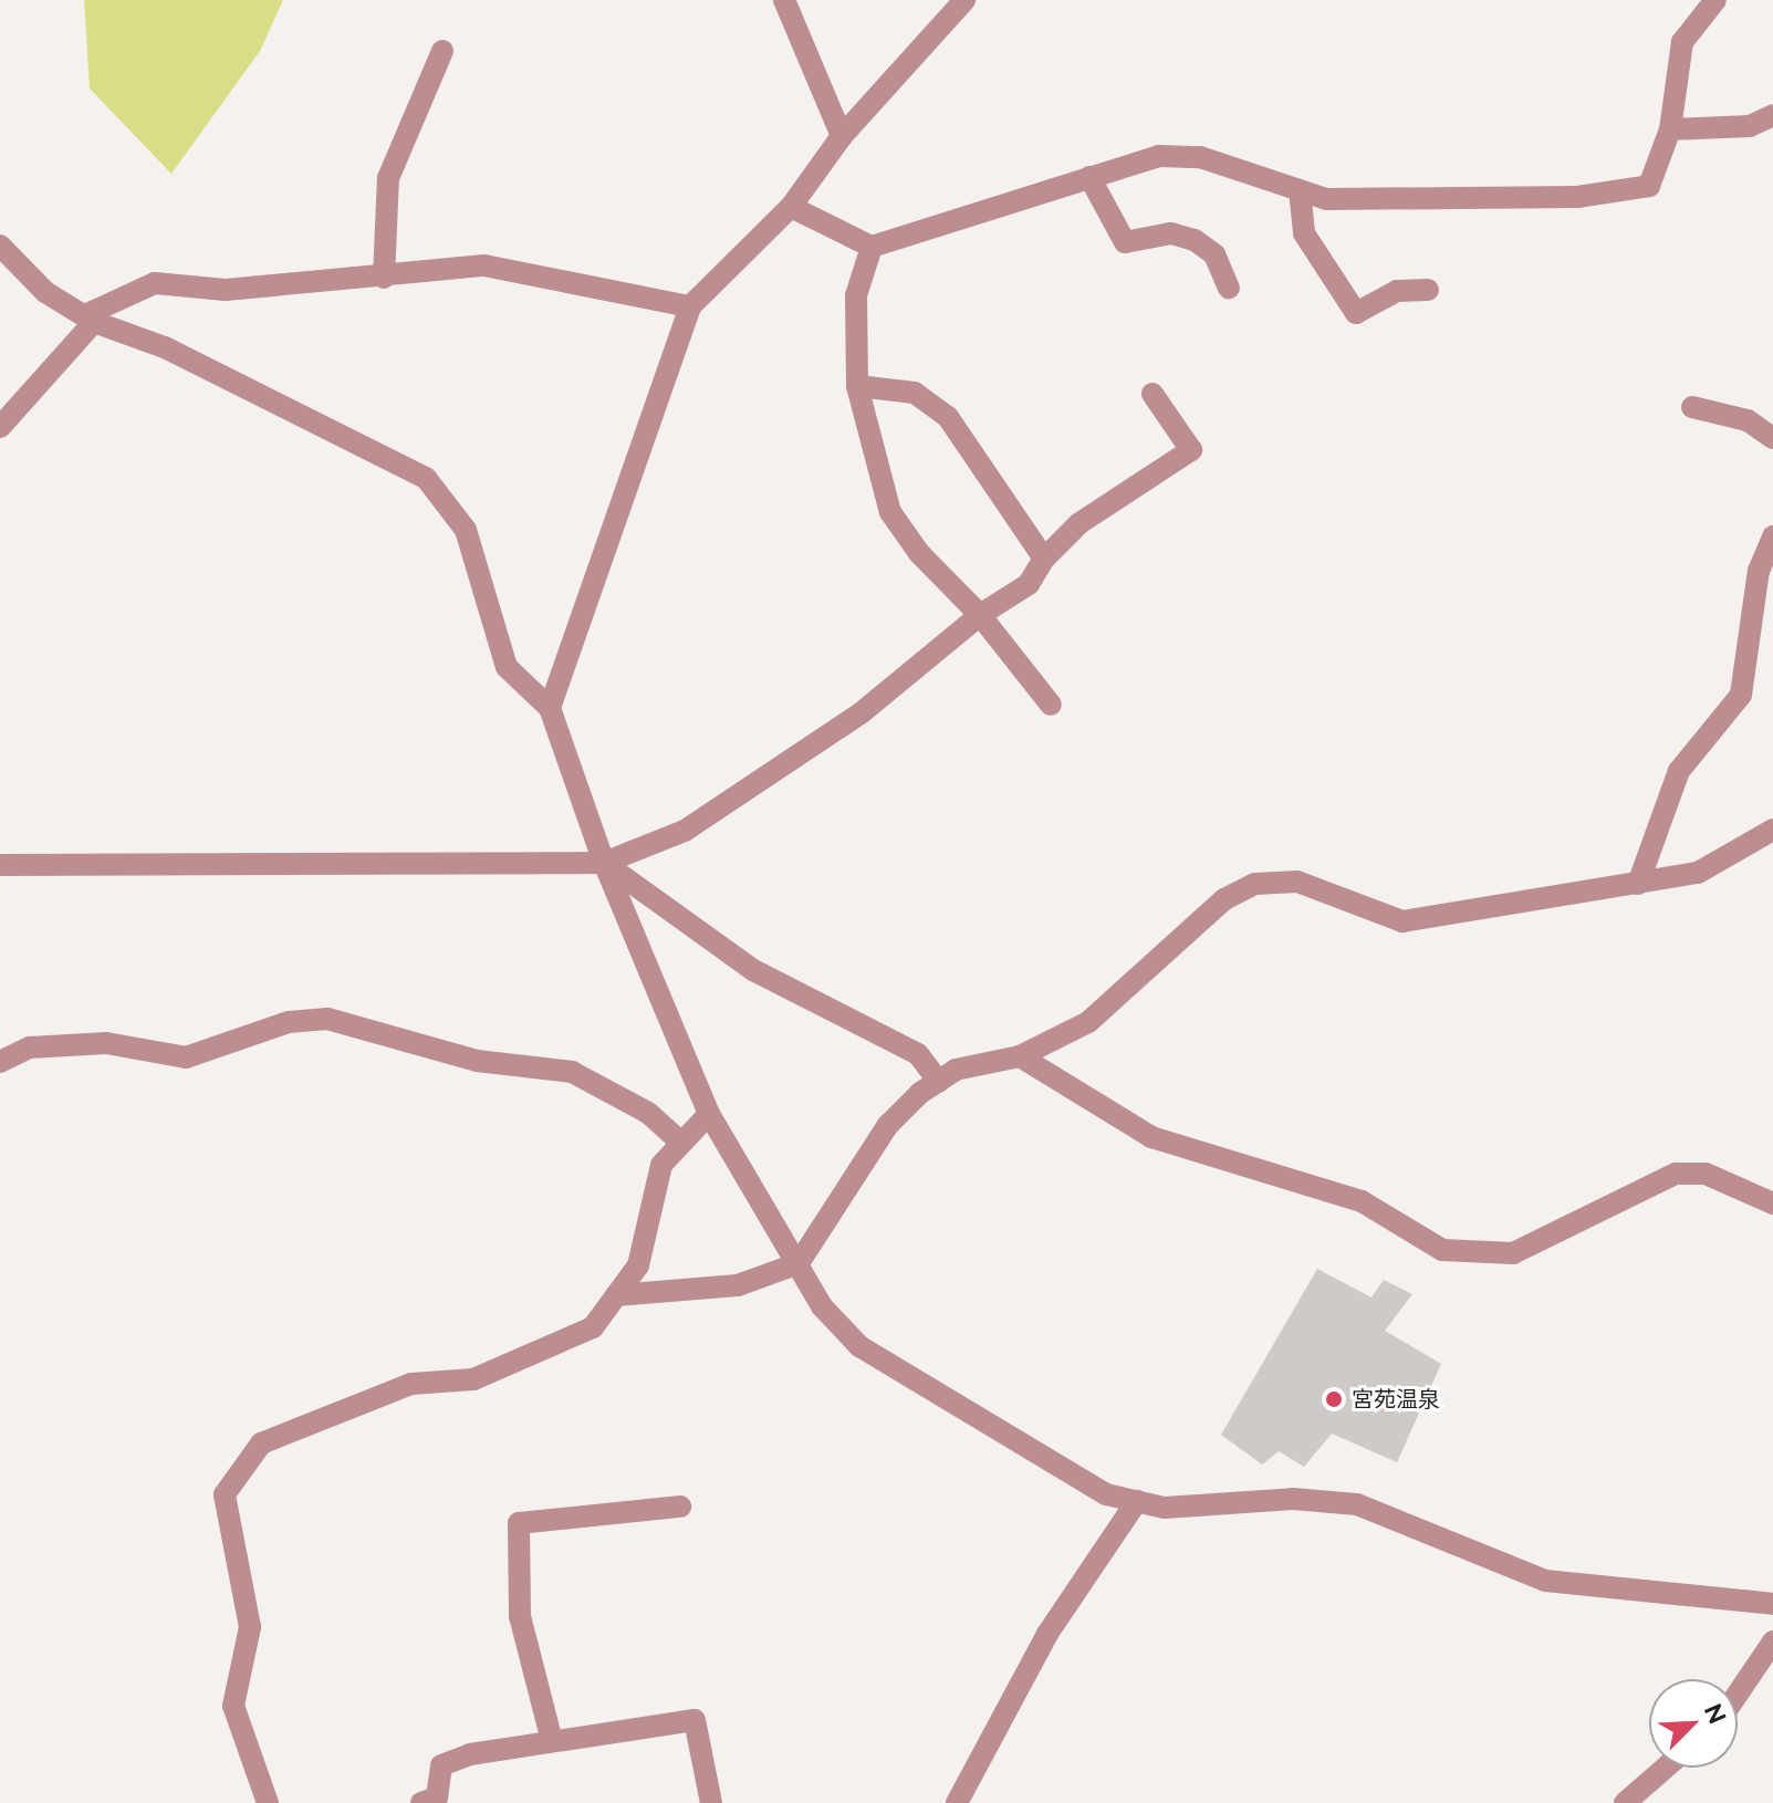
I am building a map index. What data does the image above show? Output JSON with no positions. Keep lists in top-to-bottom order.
{
  "places": ["宮苑温泉"],
  "north": "top right"
}
